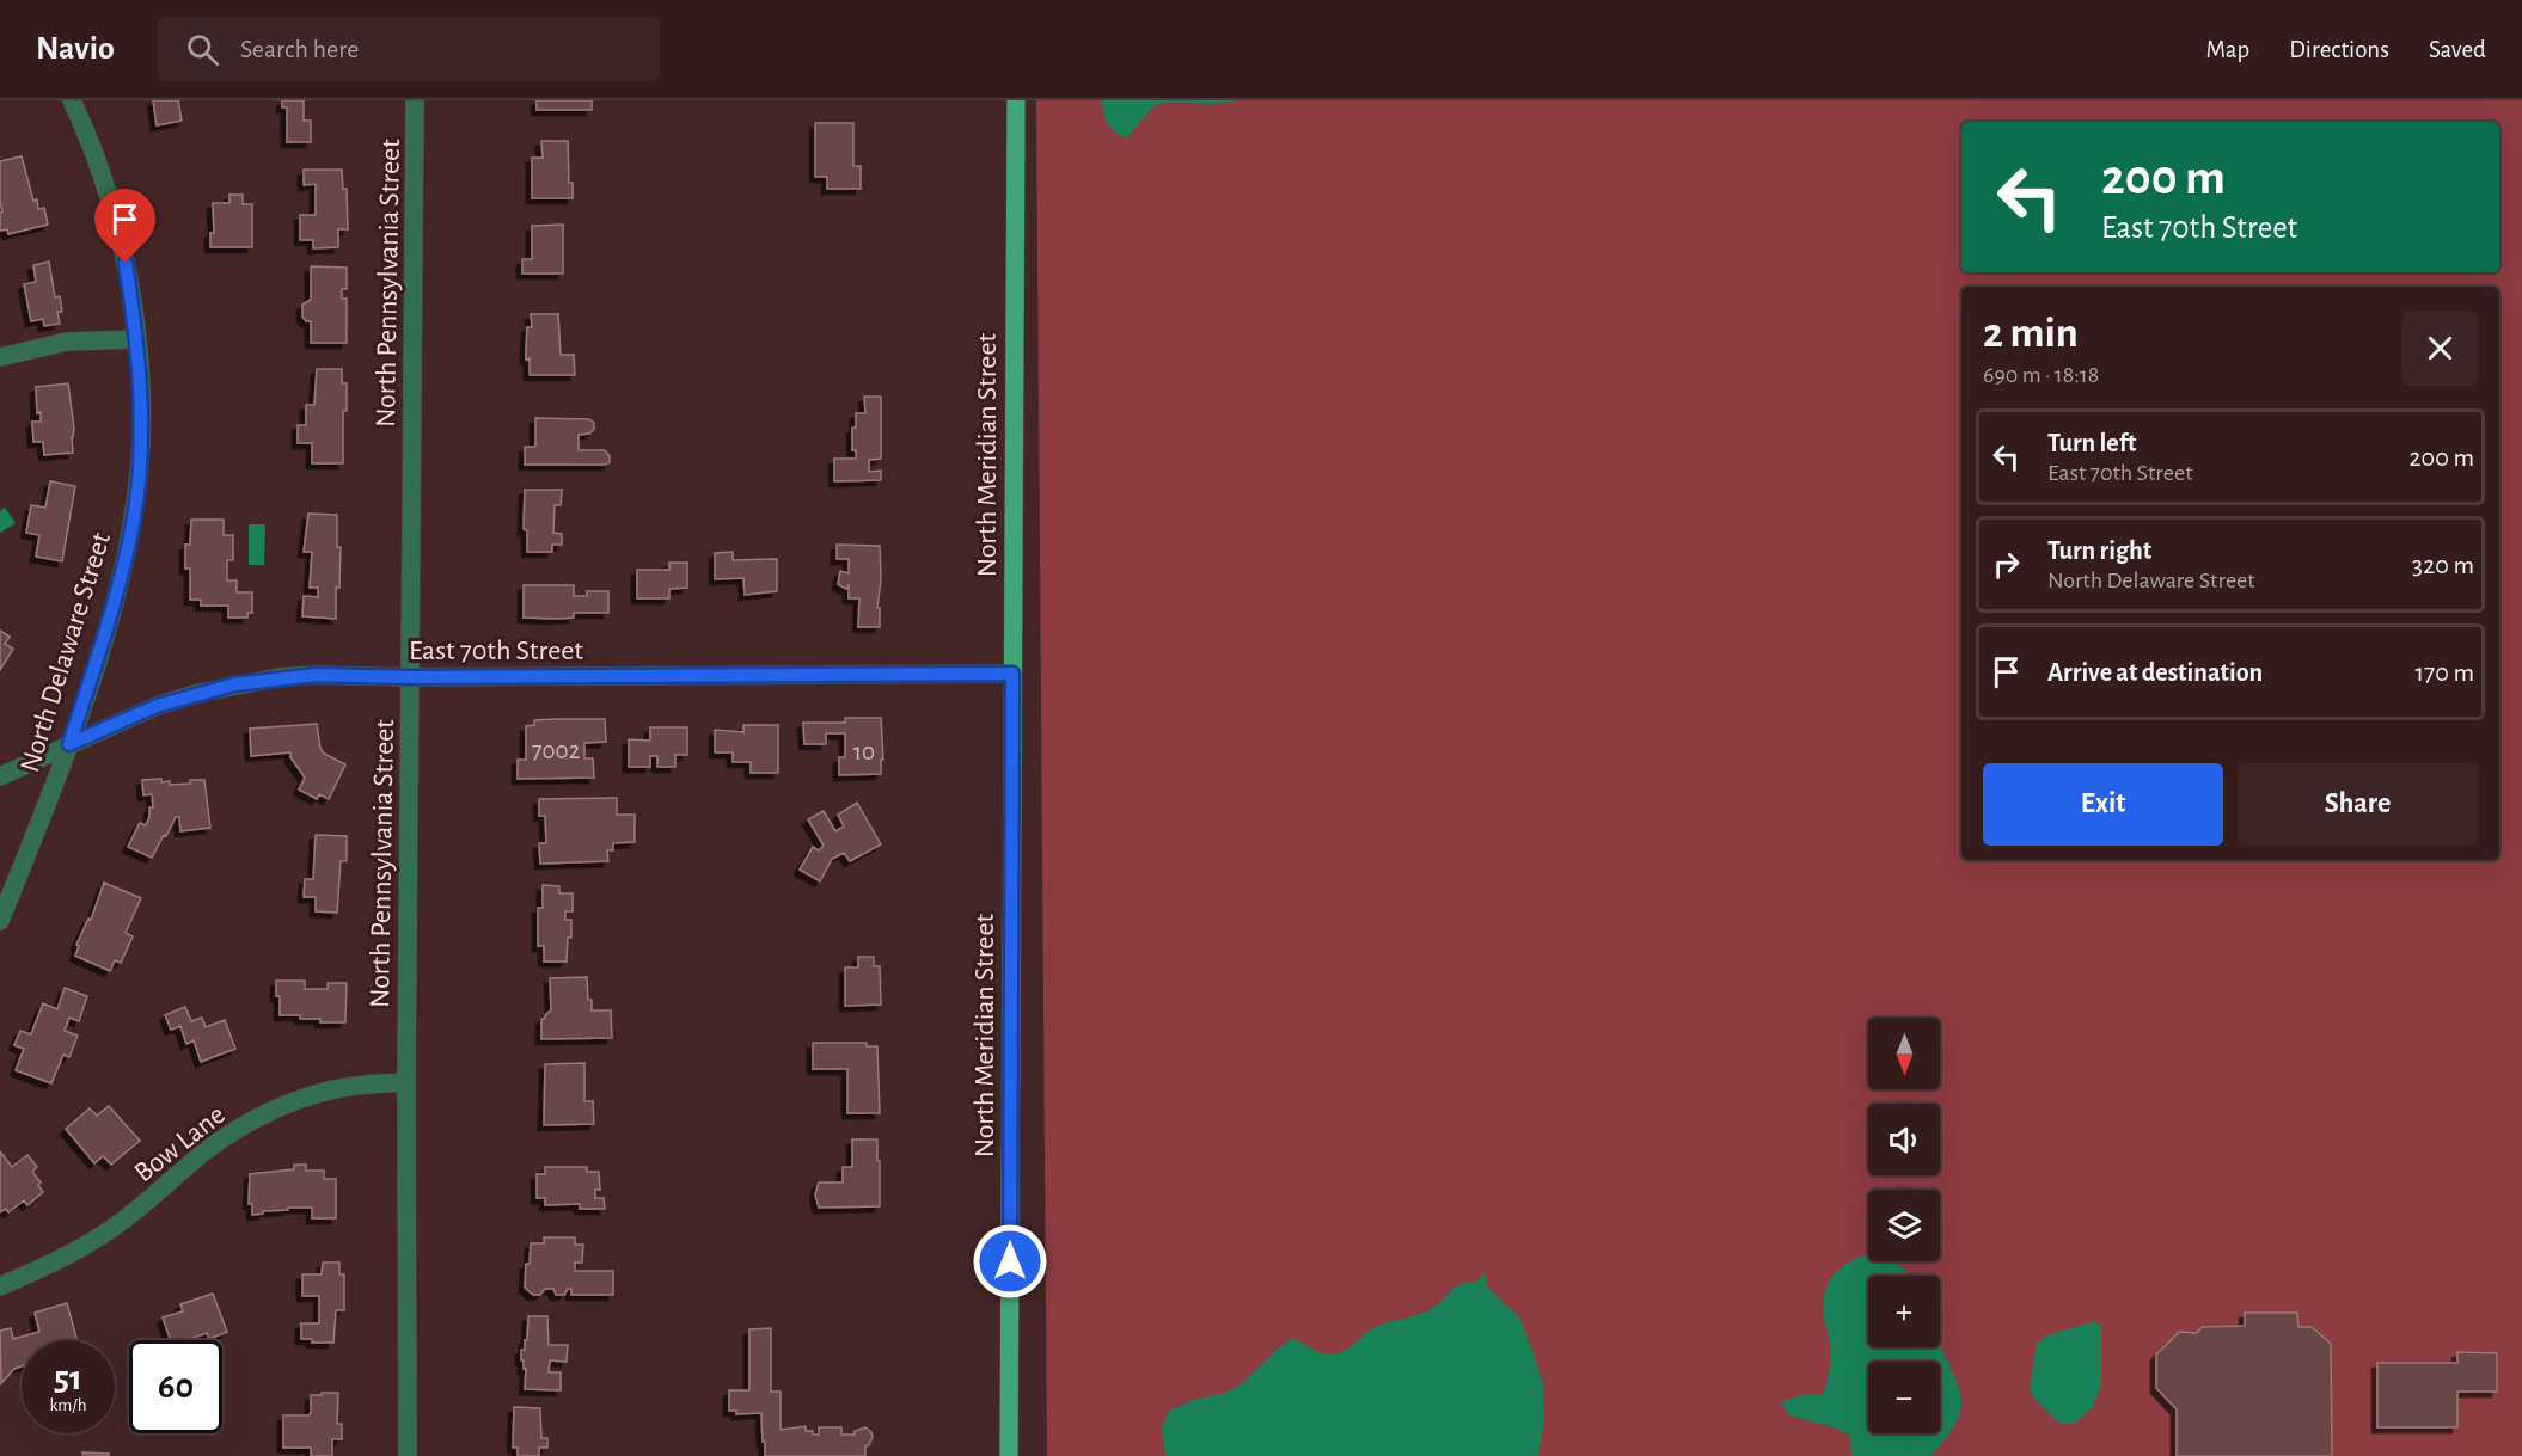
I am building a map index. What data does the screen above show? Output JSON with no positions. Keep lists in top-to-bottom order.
{
  "streets": {
    "main road": ["North Meridian Street"],
    "street": [
      "North Pennsylvania Street",
      "East 70th Street",
      "North Delaware Street",
      "Bow Lane"
    ]
  },
  "crossings": [
    ["North Pennsylvania Street", "East 70th Street"],
    ["North Pennsylvania Street", "Bow Lane"],
    ["North Meridian Street", "East 70th Street"],
    ["East 70th Street", "North Delaware Street"]
  ],
  "house_numbers": ["7002", "10"],
  "north": "bottom",
  "page": {
    "header": "Navio",
    "search": "Search here",
    "nav": ["Map", "Directions", "Saved"],
    "turn": ["200 m", "East 70th Street"],
    "heading": ["2 min", "690 m · 18:18"],
    "list": [
      {
        "name": "Turn left",
        "note": "East 70th Street",
        "value": "200 m"
      },
      {
        "name": "Turn right",
        "note": "North Delaware Street",
        "value": "320 m"
      },
      {
        "name": "Arrive at destination",
        "value": "170 m"
      }
    ],
    "buttons": ["Exit", "Share"],
    "map_buttons": ["+", "−"],
    "speed": "51 km/h",
    "limit": "60"
  }
}
